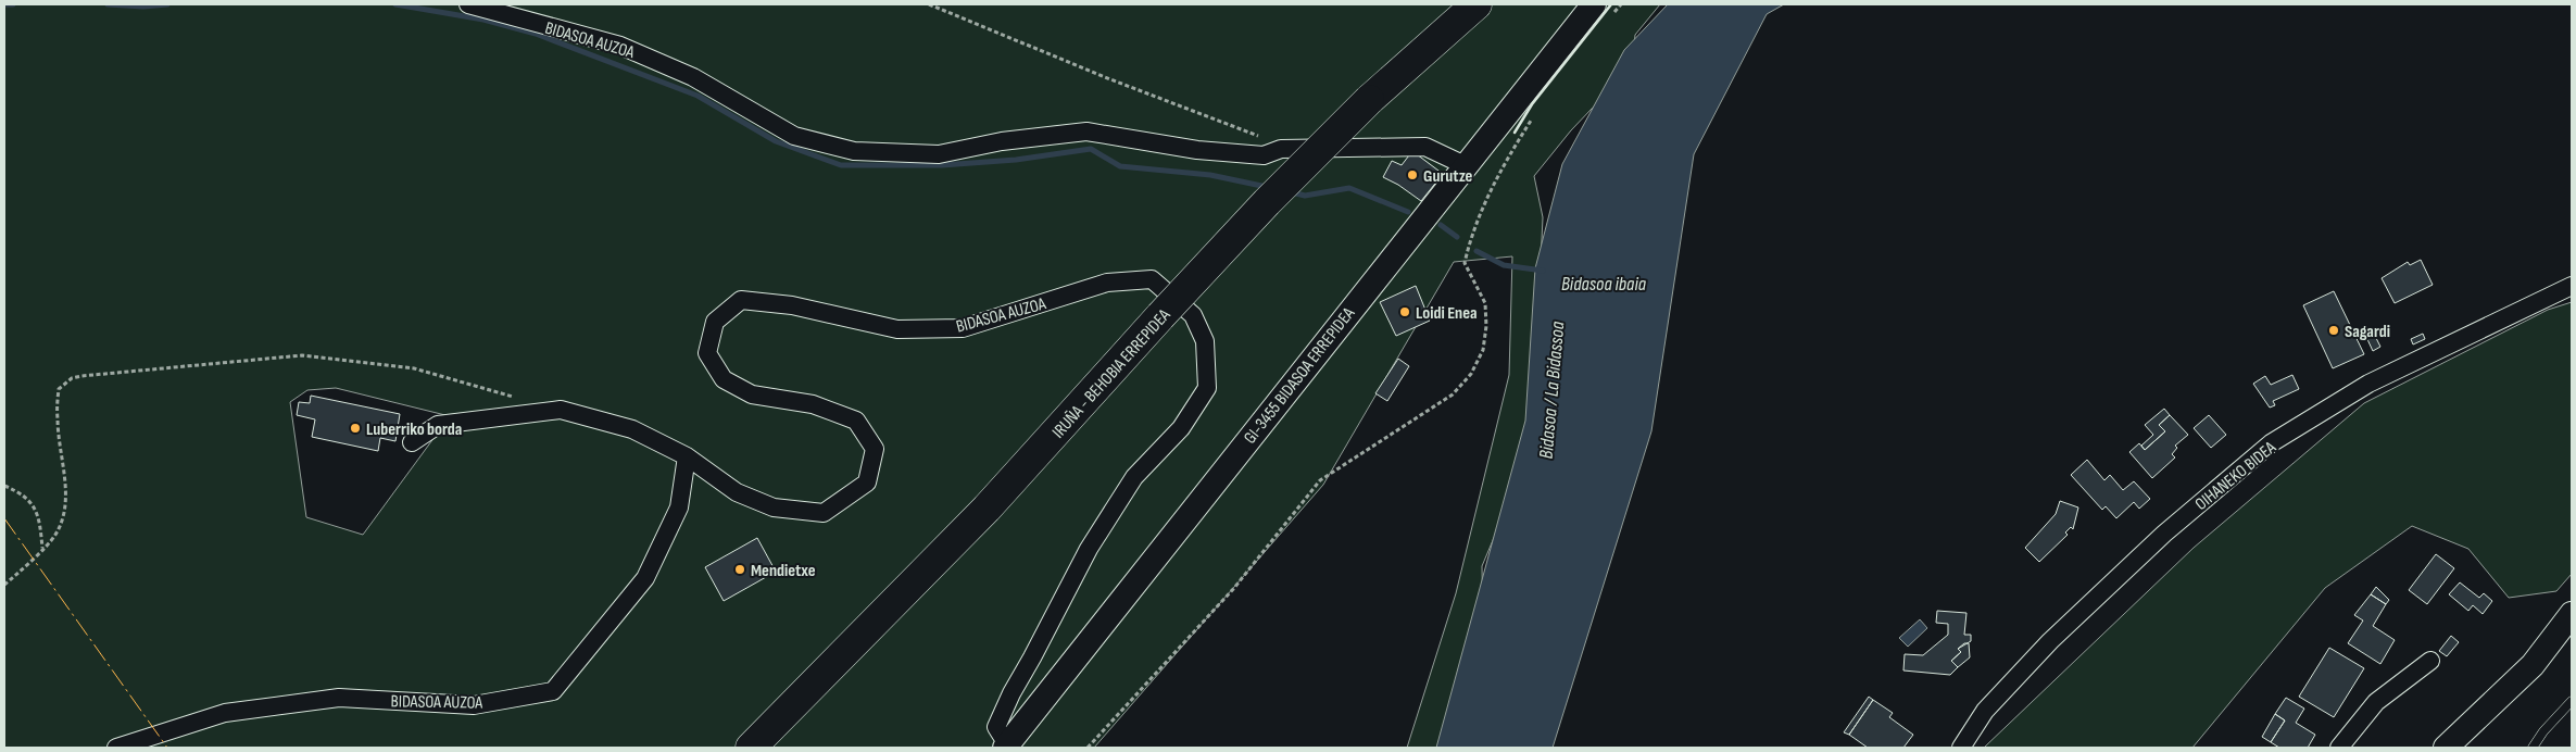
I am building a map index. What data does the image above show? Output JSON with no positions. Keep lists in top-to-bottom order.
{
  "streets": {
    "highway": ["IRUÑA - BEHOBIA ERREPIDEA"],
    "street": ["BIDASOA AUZOA", "GI-3455 BIDASOA ERREPIDEA", "OIHANEKO BIDEA"]
  },
  "crossings": [
    ["BIDASOA AUZOA", "GI-3455 BIDASOA ERREPIDEA"]
  ],
  "water": ["Bidasoa ibaia", "Bidasoa / La Bidassoa"],
  "places": [
    "Gurutze",
    "Loidi Enea",
    "Sagardi",
    "Luberriko borda",
    "Mendietxe"
  ]
}
